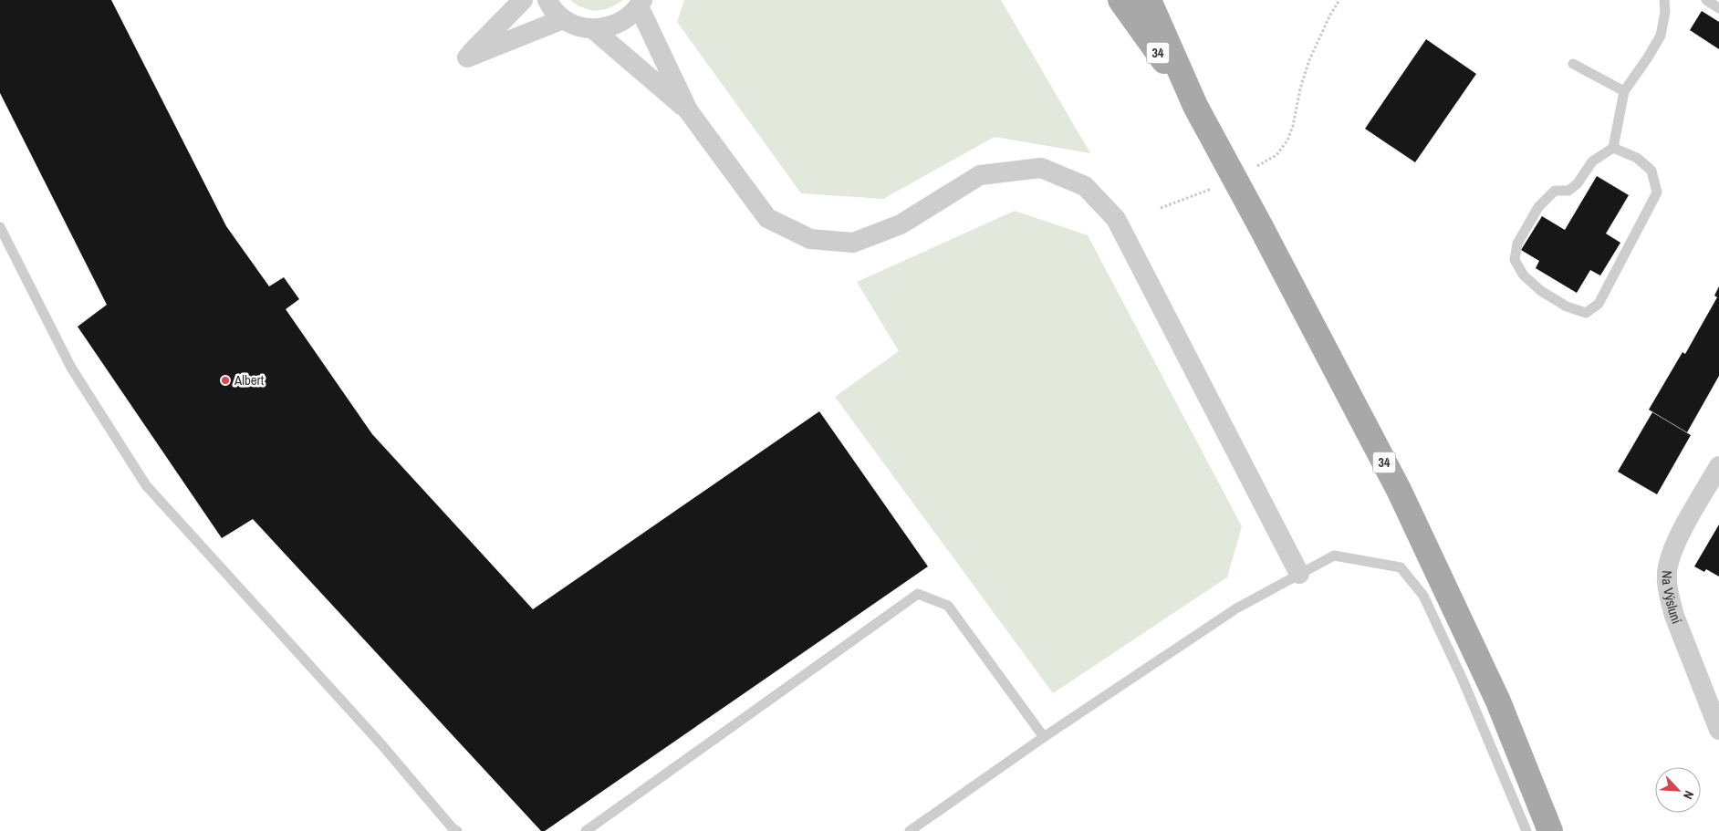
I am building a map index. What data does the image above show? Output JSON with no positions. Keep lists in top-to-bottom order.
{
  "streets": {
    "main road": ["34"],
    "street": ["Na Výsluní"]
  },
  "places": ["Albert"],
  "north": "bottom right"
}
